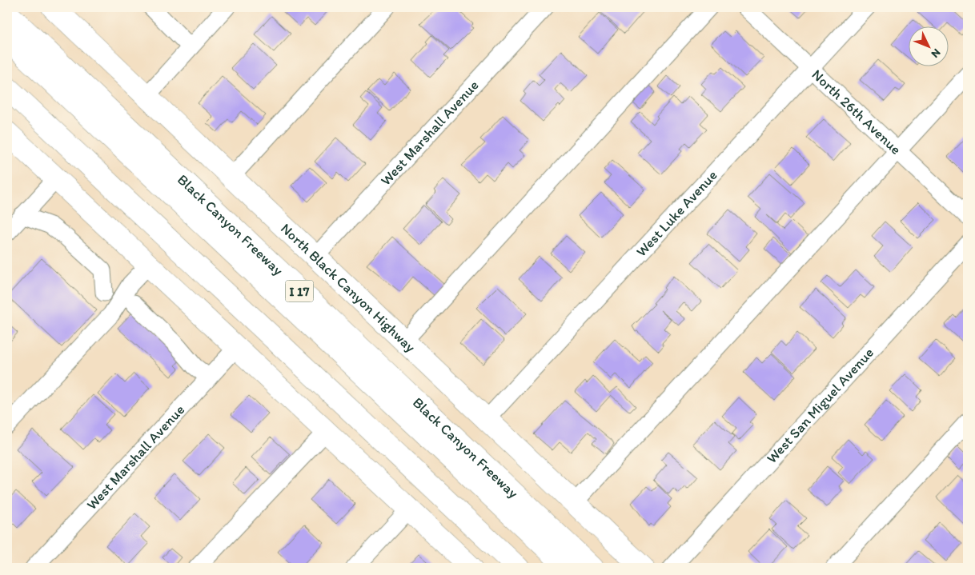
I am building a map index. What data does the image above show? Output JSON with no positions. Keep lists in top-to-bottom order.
{
  "streets": {
    "main road": ["Black Canyon Freeway", "North Black Canyon Highway", "I 17"],
    "street": [
      "North 26th Avenue",
      "West Marshall Avenue",
      "West Luke Avenue",
      "West San Miguel Avenue"
    ]
  },
  "crossings": [
    ["North 26th Avenue", "West Luke Avenue"],
    ["West Marshall Avenue", "North Black Canyon Highway"],
    ["West Luke Avenue", "North Black Canyon Highway"]
  ],
  "north": "bottom right"
}
